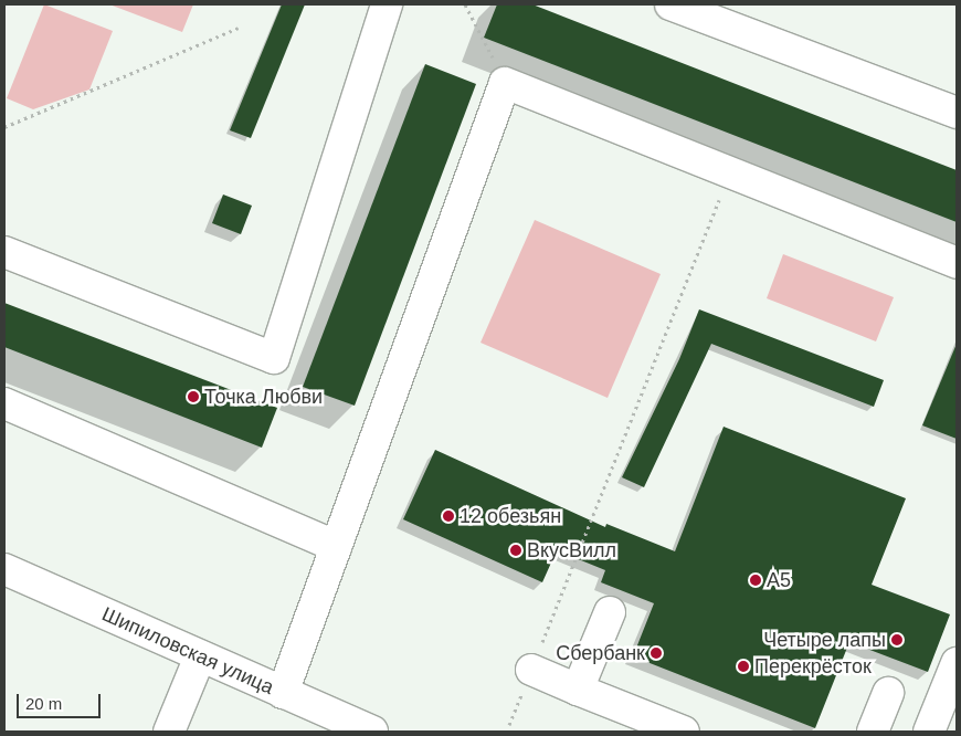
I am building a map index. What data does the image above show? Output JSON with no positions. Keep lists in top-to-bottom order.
{
  "streets": {
    "main road": ["Шипиловская улица"]
  },
  "places": [
    "Точка Любви",
    "12 обезьян",
    "ВкусВилл",
    "А5",
    "Четыре лапы",
    "Сбербанк",
    "Перекрёсток"
  ],
  "scale_bar": "20 m"
}
